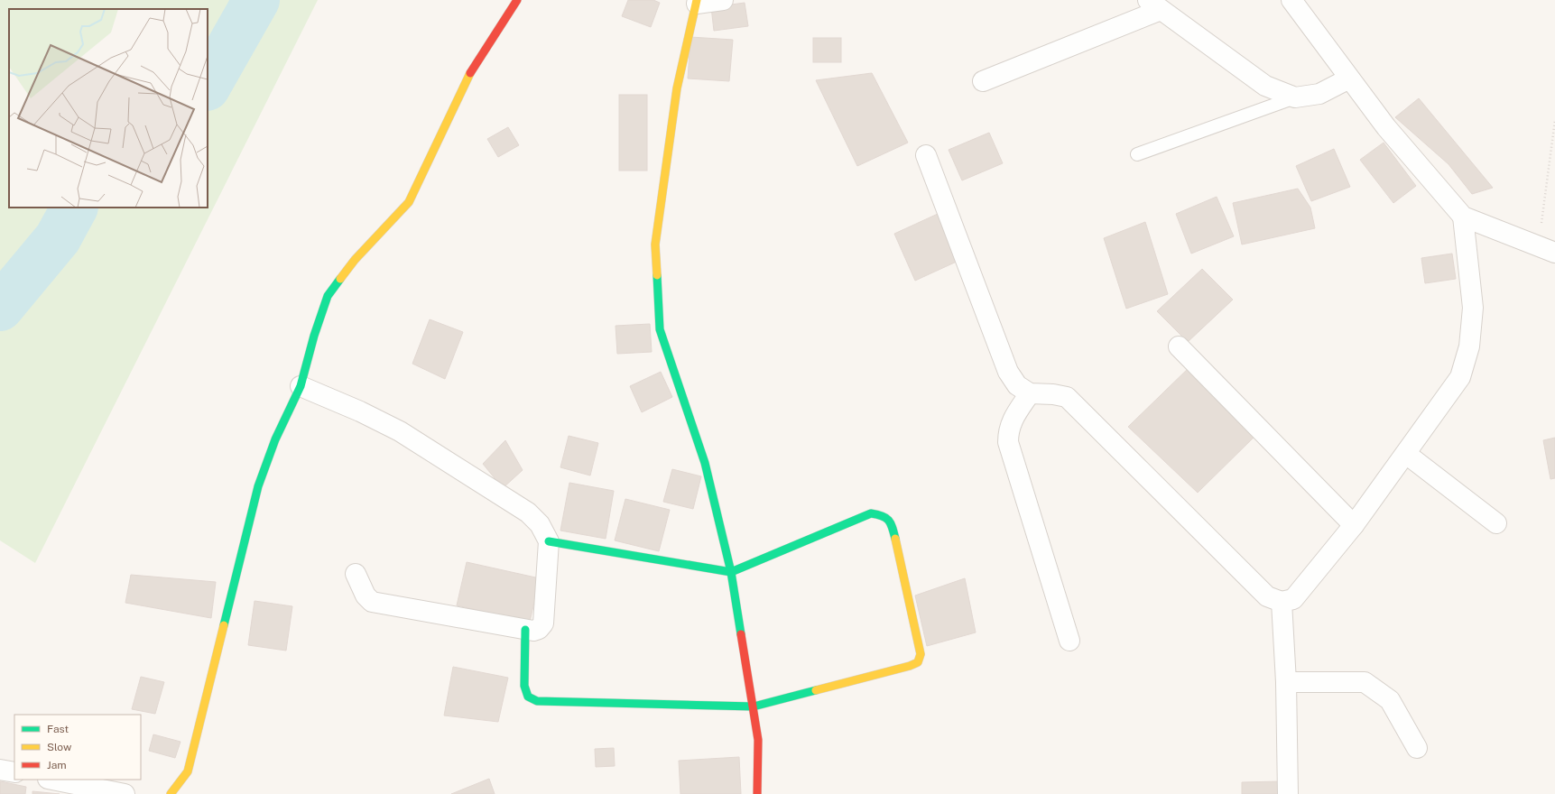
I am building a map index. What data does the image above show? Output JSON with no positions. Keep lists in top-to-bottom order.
{
  "legend": ["Fast", "Slow", "Jam"]
}
